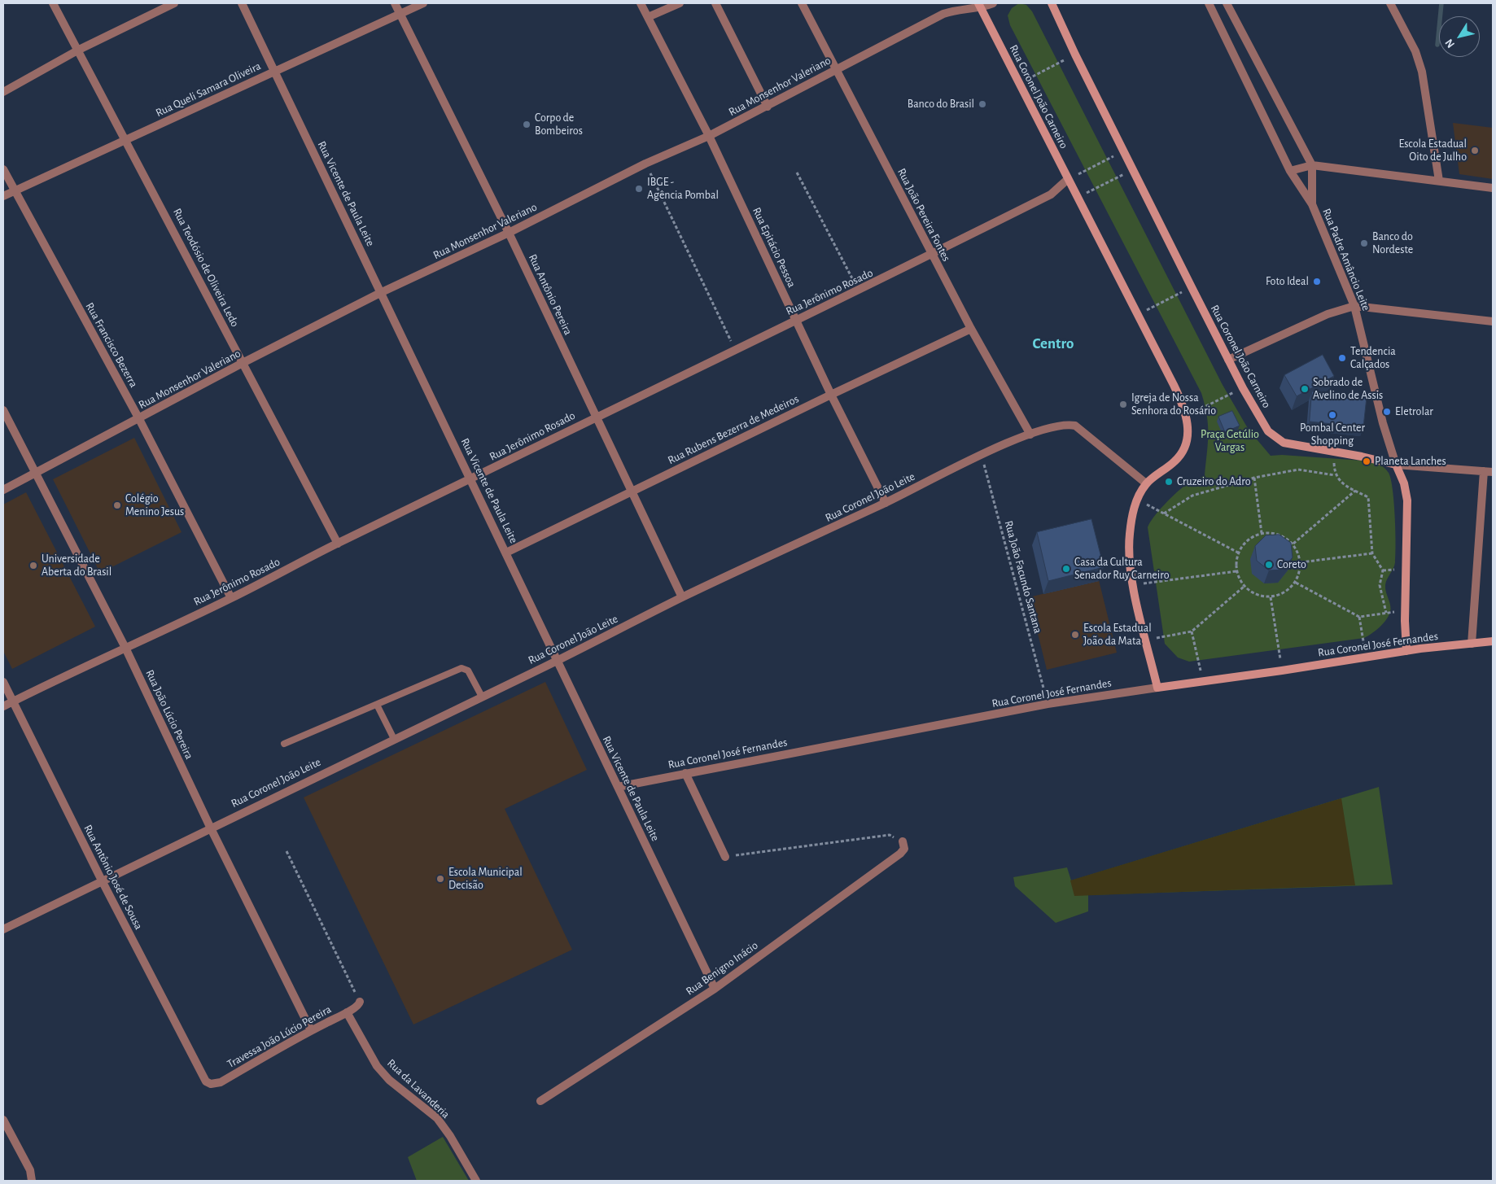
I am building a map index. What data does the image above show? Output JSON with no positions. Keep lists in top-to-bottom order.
{
  "streets": {
    "main road": ["Rua Coronel João Carneiro", "Rua Coronel José Fernandes"],
    "street": [
      "Rua Monsenhor Valeriano",
      "Rua Queli Samara Oliveira",
      "Rua Vicente de Paula Leite",
      "Rua João Pereira Fontes",
      "Rua Epitácio Pessoa",
      "Rua Padre Amâncio Leite",
      "Rua Teodósio de Oliveira Ledo",
      "Rua Jerônimo Rosado",
      "Rua Antônio Pereira",
      "Rua Francisco Bezerra",
      "Rua Rubens Bezerra de Medeiros",
      "Rua Coronel João Leite",
      "Rua João Lúcio Pereira",
      "Rua Antônio José de Sousa",
      "Rua Benigno Inácio",
      "Travessa João Lúcio Pereira",
      "Rua da Lavanderia"
    ],
    "path": ["Rua João Facundo Santana"]
  },
  "crossings": [
    ["Rua Monsenhor Valeriano", "Rua Coronel João Carneiro"],
    ["Rua Monsenhor Valeriano", "Rua Vicente de Paula Leite"],
    ["Rua Monsenhor Valeriano", "Rua João Pereira Fontes"],
    ["Rua Monsenhor Valeriano", "Rua Epitácio Pessoa"],
    ["Rua Monsenhor Valeriano", "Rua Teodósio de Oliveira Ledo"],
    ["Rua Monsenhor Valeriano", "Rua Antônio Pereira"],
    ["Rua Monsenhor Valeriano", "Rua Francisco Bezerra"],
    ["Rua Monsenhor Valeriano", "Rua João Lúcio Pereira"],
    ["Rua Queli Samara Oliveira", "Rua Vicente de Paula Leite"],
    ["Rua Queli Samara Oliveira", "Rua Teodósio de Oliveira Ledo"],
    ["Rua Queli Samara Oliveira", "Rua Antônio Pereira"],
    ["Rua Queli Samara Oliveira", "Rua Francisco Bezerra"],
    ["Rua Coronel João Carneiro", "Rua Padre Amâncio Leite"],
    ["Rua Coronel João Carneiro", "Rua Jerônimo Rosado"],
    ["Rua Coronel João Carneiro", "Rua Coronel João Leite"],
    ["Rua Coronel João Carneiro", "Rua Coronel José Fernandes"],
    ["Rua Vicente de Paula Leite", "Rua Jerônimo Rosado"],
    ["Rua Vicente de Paula Leite", "Rua Rubens Bezerra de Medeiros"],
    ["Rua Vicente de Paula Leite", "Rua Coronel João Leite"],
    ["Rua Vicente de Paula Leite", "Rua Coronel José Fernandes"],
    ["Rua Vicente de Paula Leite", "Rua Benigno Inácio"],
    ["Rua João Pereira Fontes", "Rua Jerônimo Rosado"],
    ["Rua João Pereira Fontes", "Rua Rubens Bezerra de Medeiros"],
    ["Rua João Pereira Fontes", "Rua Coronel João Leite"],
    ["Rua Epitácio Pessoa", "Rua Jerônimo Rosado"],
    ["Rua Epitácio Pessoa", "Rua Rubens Bezerra de Medeiros"],
    ["Rua Epitácio Pessoa", "Rua Coronel João Leite"],
    ["Rua Teodósio de Oliveira Ledo", "Rua Jerônimo Rosado"],
    ["Rua Jerônimo Rosado", "Rua Antônio Pereira"],
    ["Rua Jerônimo Rosado", "Rua Francisco Bezerra"],
    ["Rua Jerônimo Rosado", "Rua João Lúcio Pereira"],
    ["Rua Jerônimo Rosado", "Rua Antônio José de Sousa"],
    ["Rua Antônio Pereira", "Rua Rubens Bezerra de Medeiros"],
    ["Rua Antônio Pereira", "Rua Coronel João Leite"],
    ["Rua Coronel João Leite", "Rua João Facundo Santana"],
    ["Rua Coronel João Leite", "Rua João Lúcio Pereira"],
    ["Rua Coronel João Leite", "Rua Antônio José de Sousa"],
    ["Rua João Facundo Santana", "Rua Coronel José Fernandes"],
    ["Rua João Lúcio Pereira", "Travessa João Lúcio Pereira"],
    ["Rua Antônio José de Sousa", "Travessa João Lúcio Pereira"],
    ["Travessa João Lúcio Pereira", "Rua da Lavanderia"]
  ],
  "districts": ["Centro"],
  "parks": ["Praça Getúlio Vargas"],
  "places": [
    "Banco do Brasil",
    "Corpo de Bombeiros",
    "Escola Estadual Oito de Julho",
    "IBGE - Agência Pombal",
    "Banco do Nordeste",
    "Foto Ideal",
    "Tendencia Calçados",
    "Sobrado de Avelino de Assis",
    "Igreja de Nossa Senhora do Rosário",
    "Eletrolar",
    "Pombal Center Shopping",
    "Planeta Lanches",
    "Cruzeiro do Adro",
    "Colégio Menino Jesus",
    "Coreto",
    "Universidade Aberta do Brasil",
    "Casa da Cultura Senador Ruy Carneiro",
    "Escola Estadual João da Mata",
    "Escola Municipal Decisão"
  ],
  "north": "bottom left"
}
